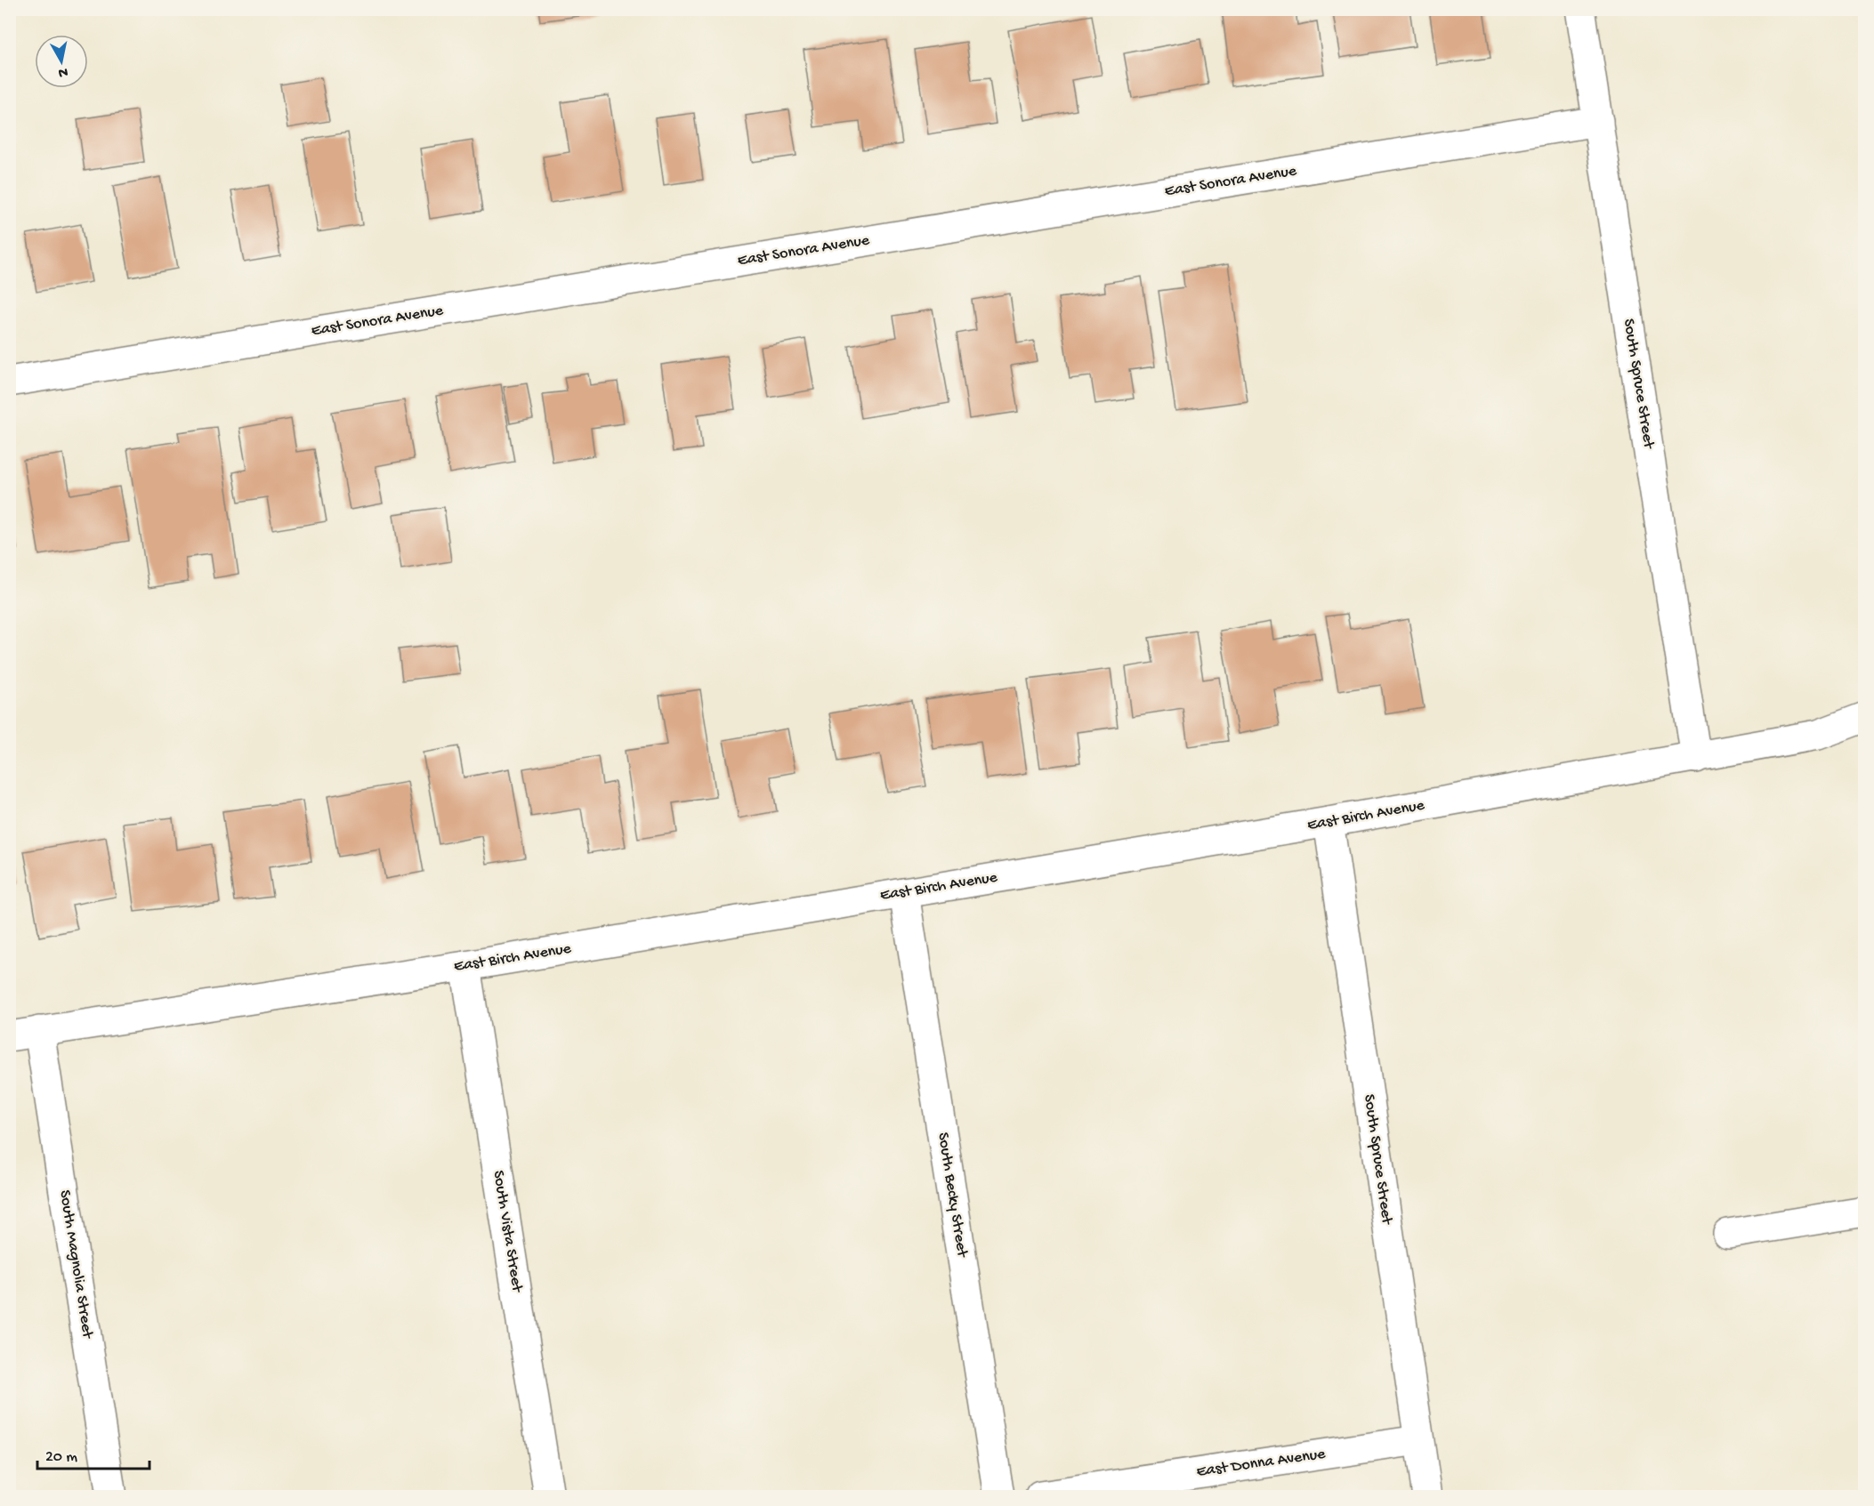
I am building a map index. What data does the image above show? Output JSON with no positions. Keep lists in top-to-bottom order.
{
  "streets": {
    "street": [
      "East Sonora Avenue",
      "South Spruce Street",
      "East Birch Avenue",
      "South Becky Street",
      "South Vista Street",
      "South Magnolia Street",
      "East Donna Avenue"
    ]
  },
  "crossings": [
    ["East Sonora Avenue", "South Spruce Street"],
    ["South Spruce Street", "East Birch Avenue"],
    ["South Spruce Street", "East Donna Avenue"],
    ["East Birch Avenue", "South Becky Street"],
    ["East Birch Avenue", "South Vista Street"],
    ["East Birch Avenue", "South Magnolia Street"]
  ],
  "scale_bar": "20 m",
  "north": "bottom"
}
